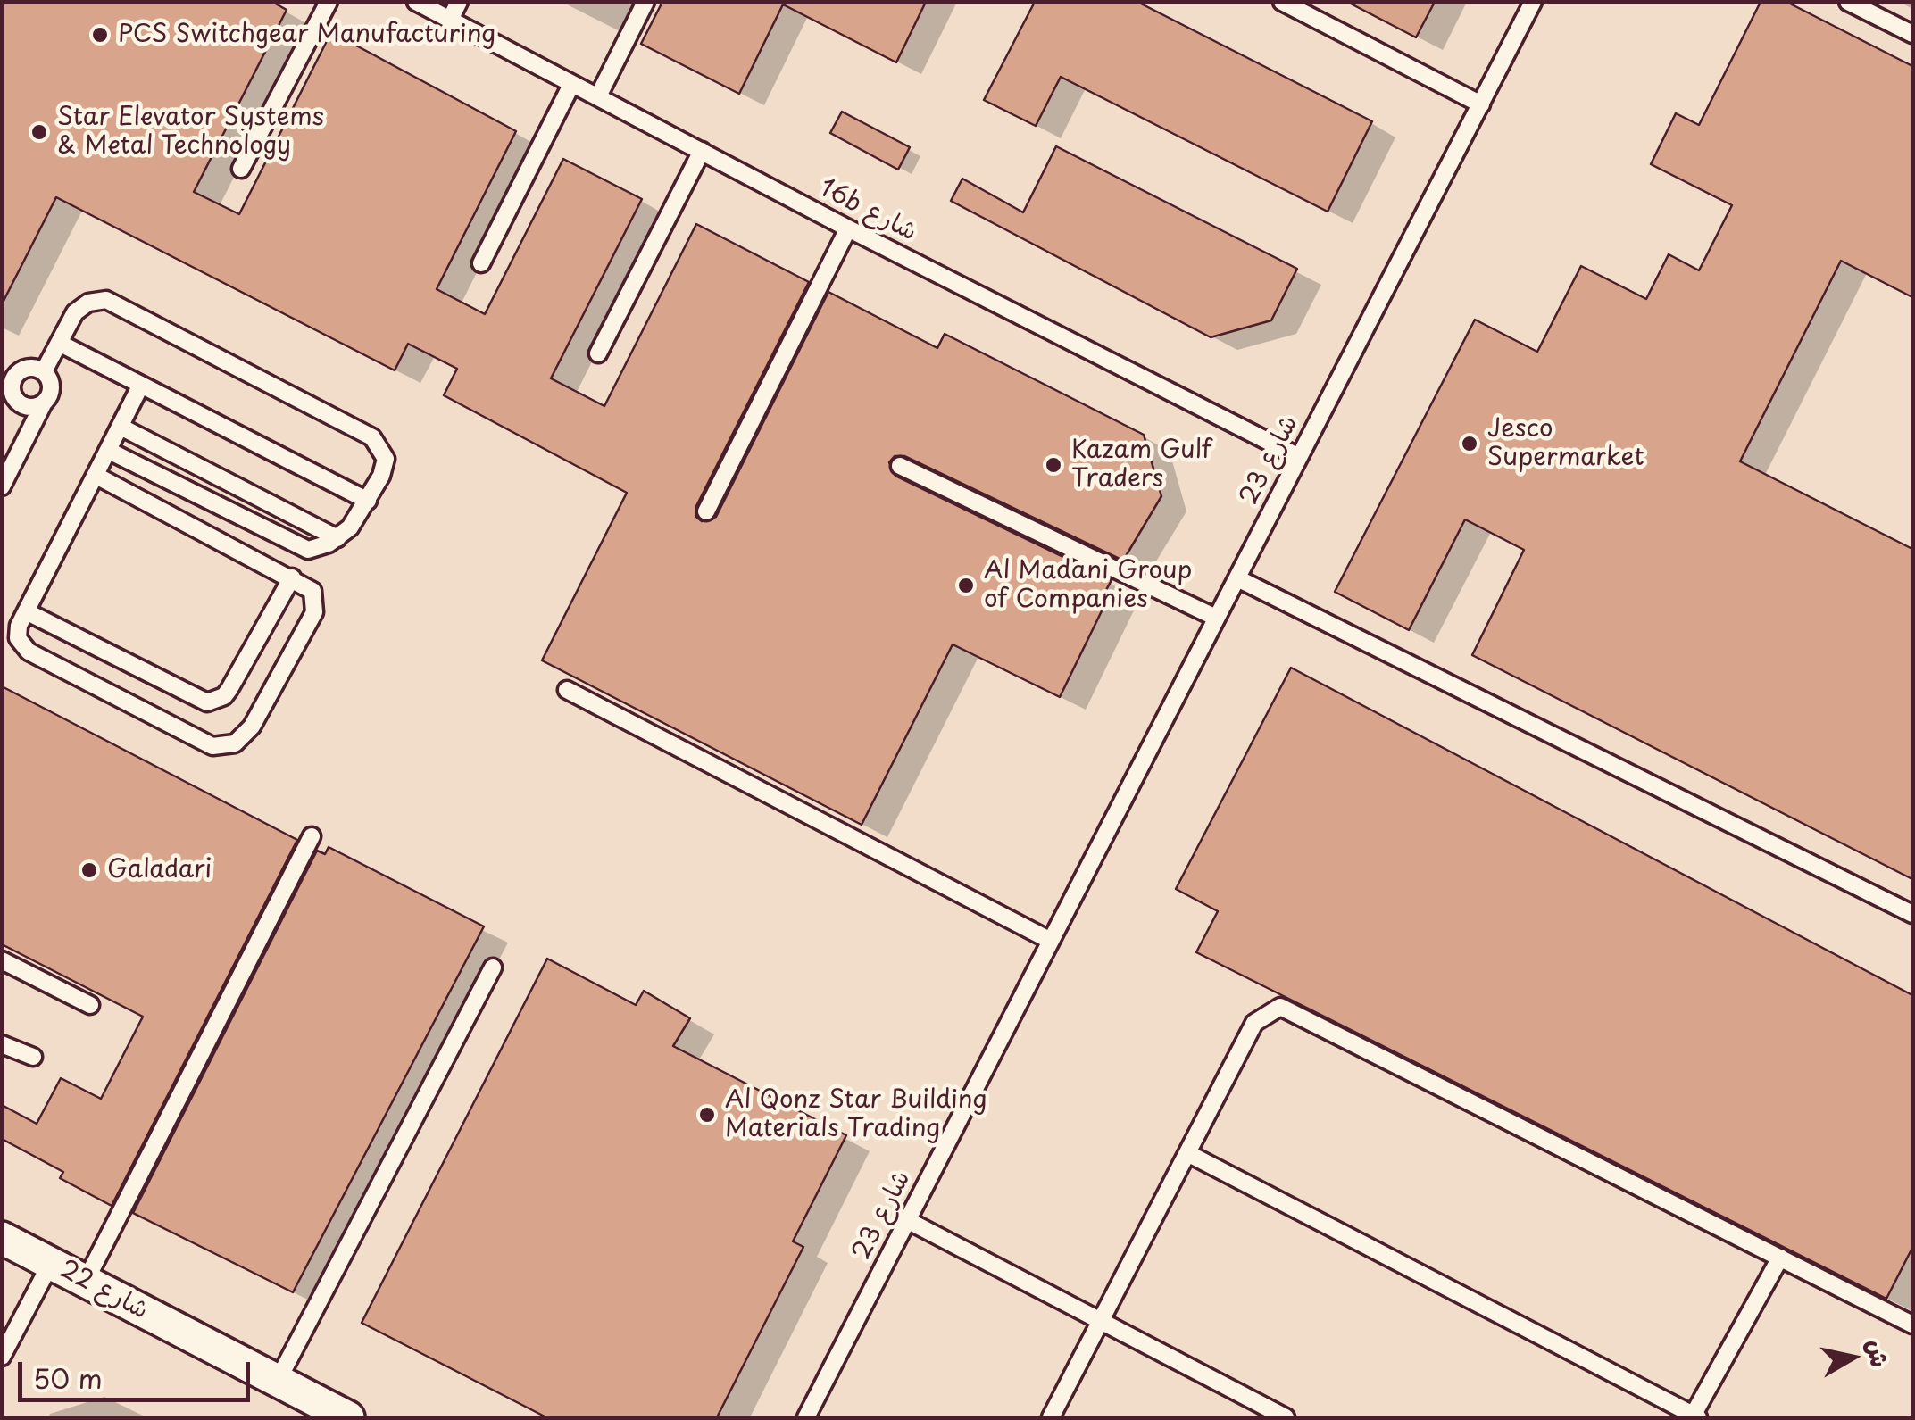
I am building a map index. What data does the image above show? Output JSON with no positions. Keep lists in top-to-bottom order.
{
  "streets": {
    "street": ["شارع 22"],
    "lane": ["16b شارع", "شارع 23"]
  },
  "crossings": [
    ["16b شارع", "شارع 23"]
  ],
  "places": [
    "PCS Switchgear Manufacturing",
    "Star Elevator Systems & Metal Technology",
    "Jesco Supermarket",
    "Kazam Gulf Traders",
    "Al Madani Group of Companies",
    "Galadari",
    "Al Qonz Star Building Materials Trading"
  ],
  "scale_bar": "50 m",
  "north": "right"
}
